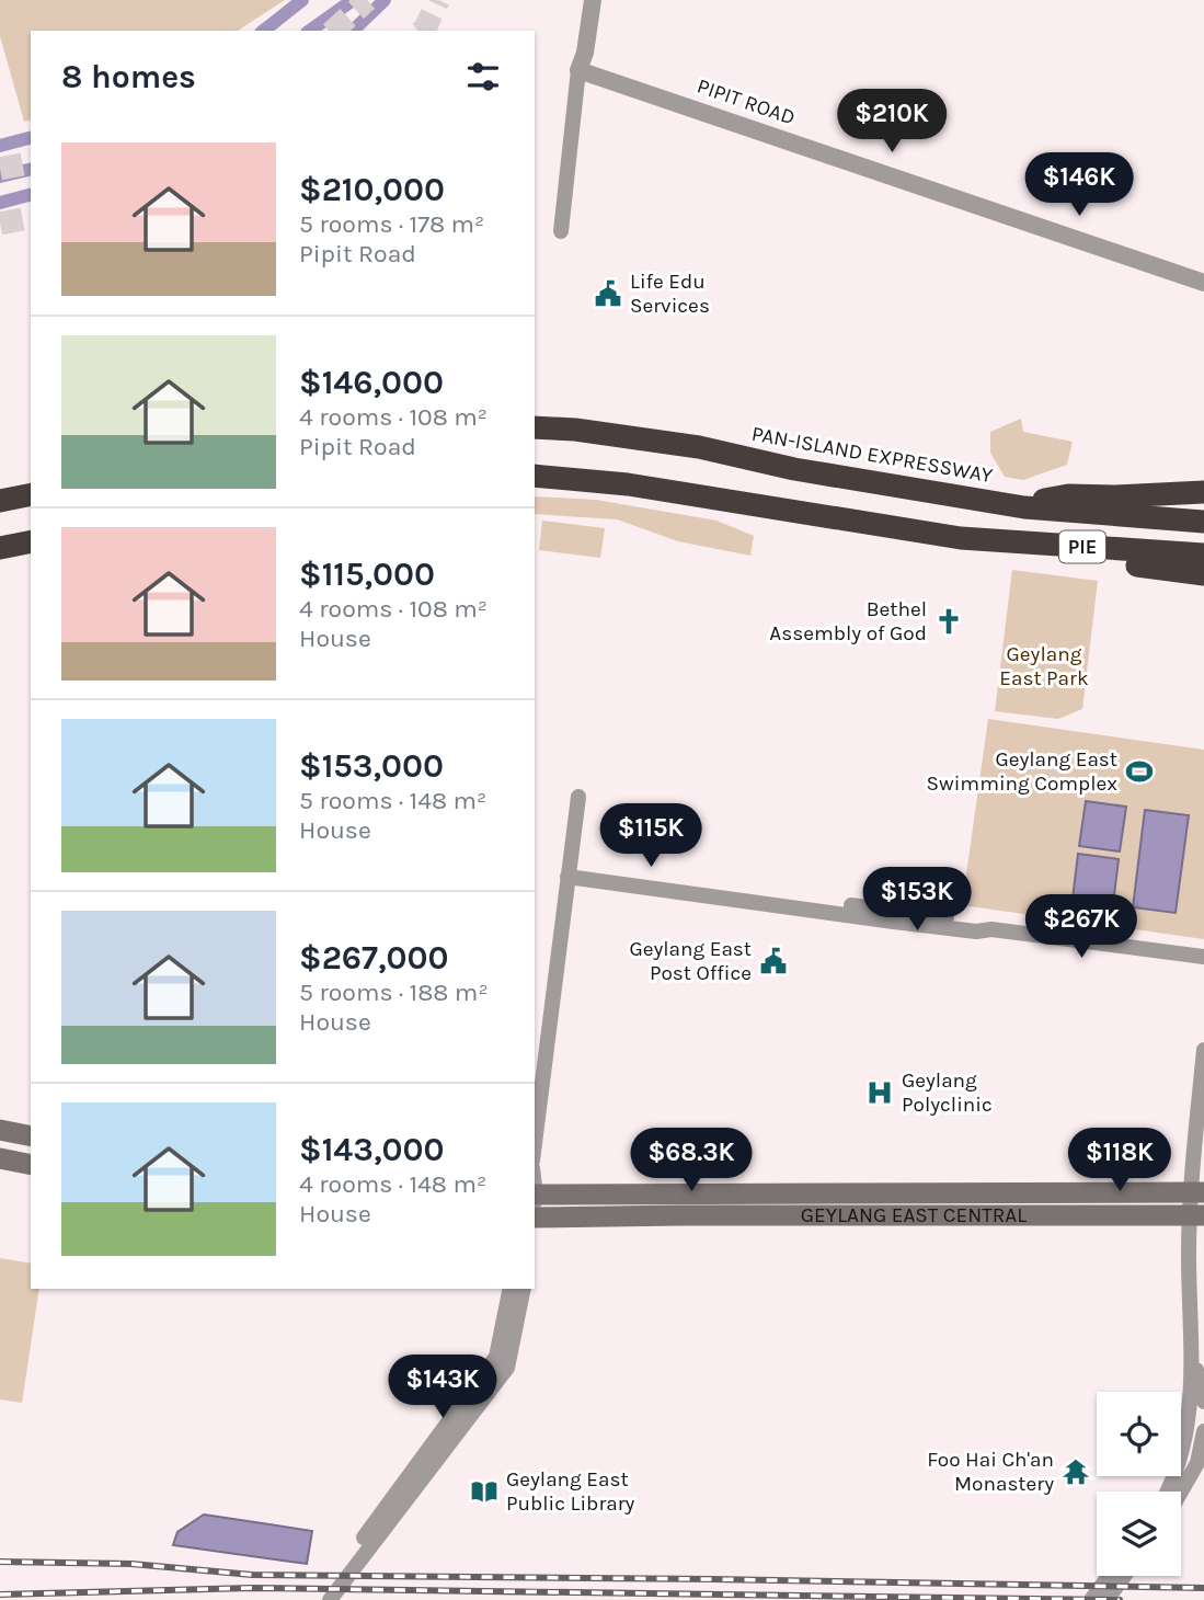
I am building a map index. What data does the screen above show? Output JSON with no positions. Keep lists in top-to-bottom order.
{
  "streets": {
    "highway": ["PAN-ISLAND EXPRESSWAY", "PIE"],
    "main road": ["GEYLANG EAST CENTRAL"],
    "street": ["PIPIT ROAD"]
  },
  "parks": ["Geylang East Park"],
  "places": {
    "public building": ["Life Edu Services", "Geylang East Post Office"],
    "church": ["Bethel Assembly of God"],
    "sports": ["Geylang East Swimming Complex"],
    "hospital": ["Geylang Polyclinic"],
    "temple": ["Foo Hai Ch'an Monastery"],
    "library": ["Geylang East Public Library"]
  },
  "page": {
    "heading": "8 homes",
    "price": [
      "$210K",
      "$146K",
      "$115K",
      "$153K",
      "$267K",
      "$68.3K",
      "$118K",
      "$143K"
    ],
    "list": [
      {
        "name": "$210,000",
        "note": "5 rooms · 178 m² · Pipit Road"
      },
      {
        "name": "$146,000",
        "note": "4 rooms · 108 m² · Pipit Road"
      },
      {
        "name": "$115,000",
        "note": "4 rooms · 108 m² · House"
      },
      {
        "name": "$153,000",
        "note": "5 rooms · 148 m² · House"
      },
      {
        "name": "$267,000",
        "note": "5 rooms · 188 m² · House"
      },
      {
        "name": "$143,000",
        "note": "4 rooms · 148 m² · House"
      }
    ]
  }
}
